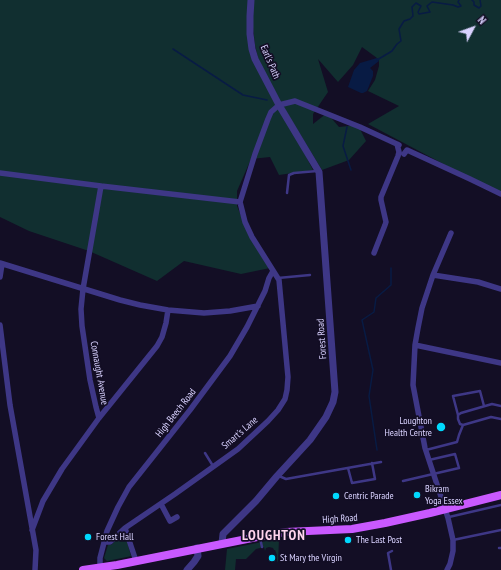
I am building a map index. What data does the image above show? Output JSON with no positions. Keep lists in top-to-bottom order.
{
  "streets": {
    "main road": ["High Road"],
    "street": [
      "Earl's Path",
      "Forest Road",
      "Connaught Avenue",
      "High Beech Road",
      "Smart's Lane"
    ]
  },
  "crossings": [
    ["Earl's Path", "Forest Road"],
    ["Forest Road", "High Road"],
    ["High Beech Road", "Smart's Lane"],
    ["High Beech Road", "High Road"]
  ],
  "districts": ["LOUGHTON"],
  "places": [
    "Loughton Health Centre",
    "Bikram Yoga Essex",
    "Centric Parade",
    "Forest Hall",
    "The Last Post",
    "St Mary the Virgin"
  ],
  "north": "top right"
}
